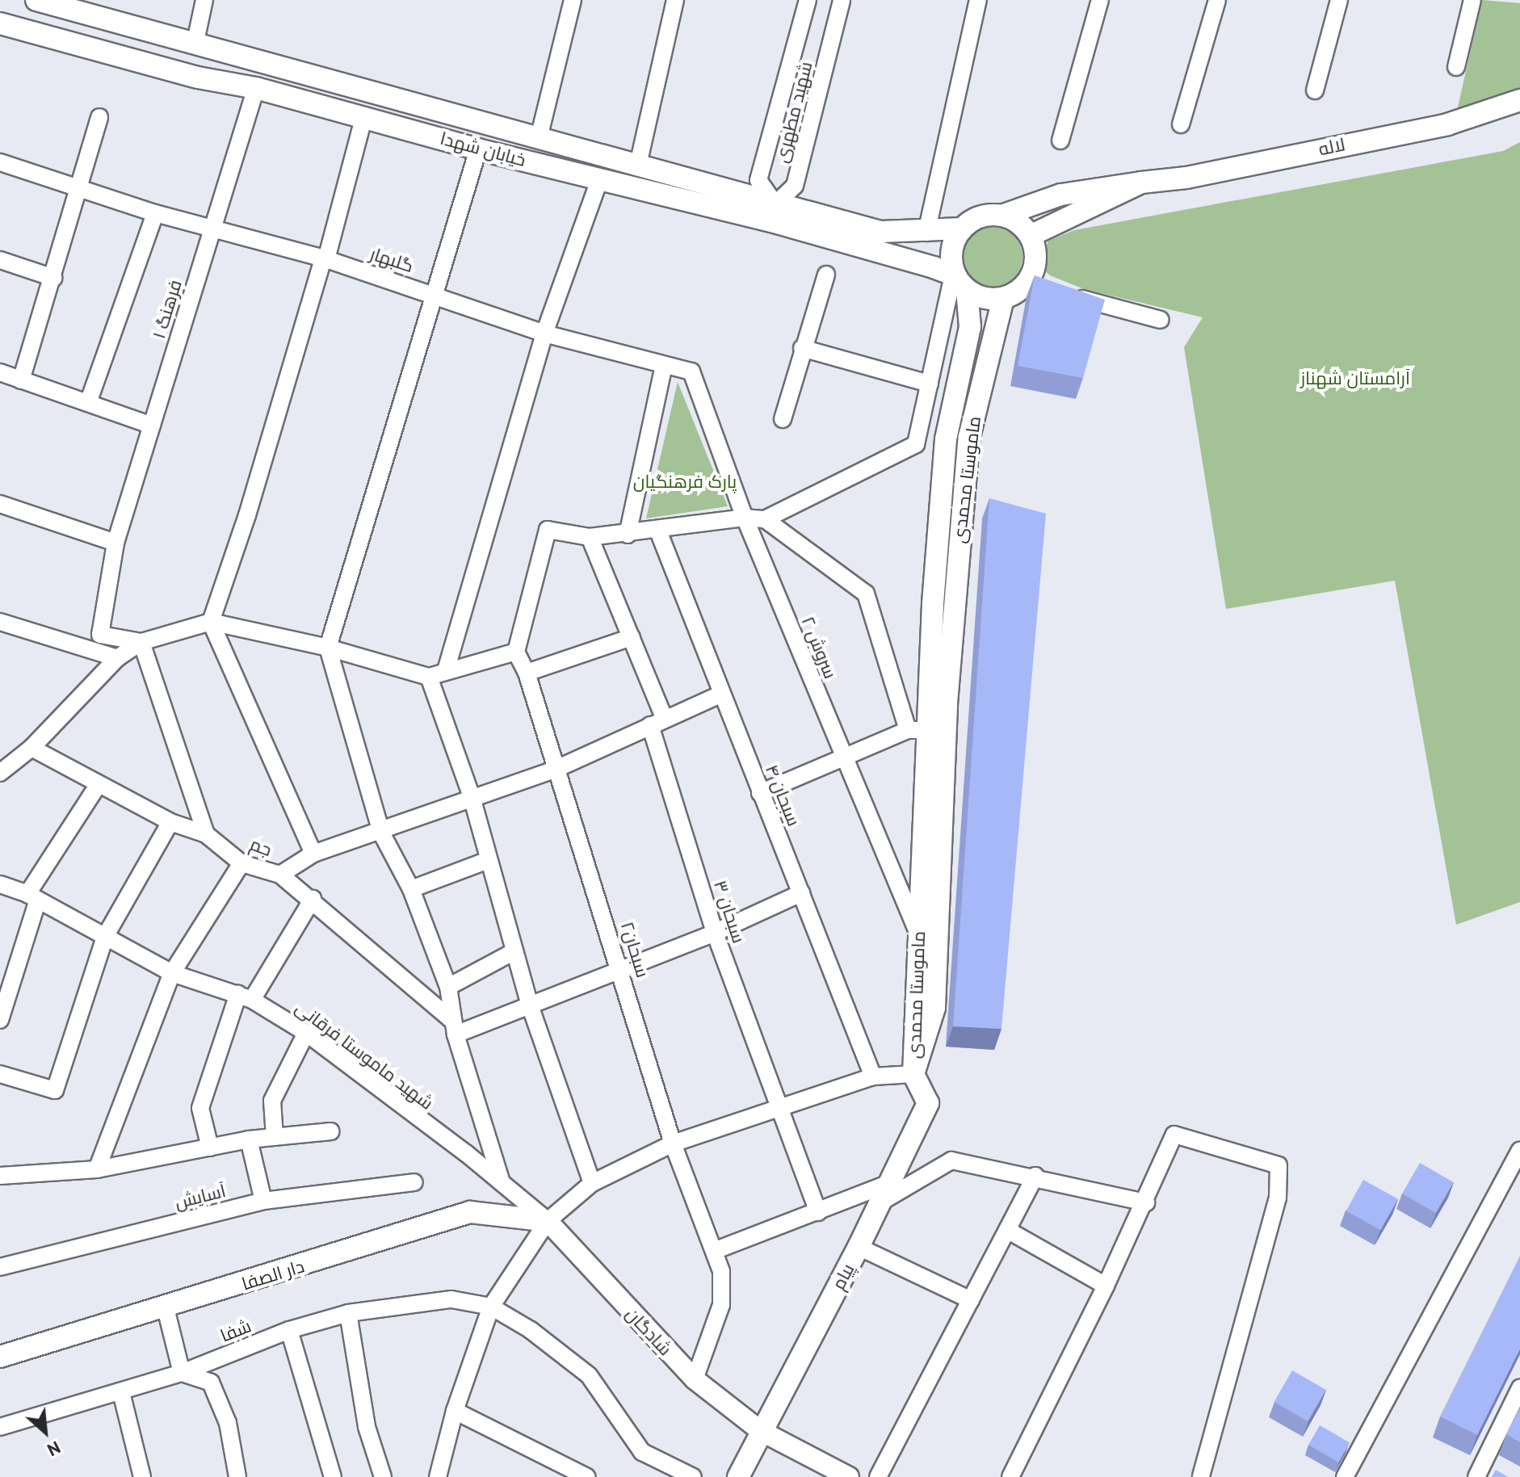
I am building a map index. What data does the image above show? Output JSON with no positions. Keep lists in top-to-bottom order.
{
  "streets": {
    "main road": [
      "لاله",
      "خیابان شهدا",
      "ماموستا محمدی",
      "دار الصفا",
      "پیام"
    ],
    "street": [
      "شهید مطهری",
      "گلبهار",
      "فرهنگ ۱",
      "سروش ۲",
      "سبحان ۴",
      "جم",
      "سبحان ۳",
      "سبحان۲",
      "شهید ماموستا فرقانی",
      "آسایش",
      "شفا",
      "شادگان"
    ]
  },
  "crossings": [
    ["شهید مطهری", "خیابان شهدا"],
    ["لاله", "خیابان شهدا"],
    ["لاله", "ماموستا محمدی"],
    ["خیابان شهدا", "فرهنگ ۱"],
    ["خیابان شهدا", "ماموستا محمدی"],
    ["گلبهار", "فرهنگ ۱"],
    ["گلبهار", "سروش ۲"],
    ["ماموستا محمدی", "سروش ۲"],
    ["ماموستا محمدی", "پیام"],
    ["سبحان۲", "شادگان"],
    ["شهید ماموستا فرقانی", "دار الصفا"],
    ["شهید ماموستا فرقانی", "شادگان"],
    ["دار الصفا", "شادگان"],
    ["پیام", "شادگان"]
  ],
  "parks": ["آرامستان شهناز", "پارک فرهنگیان"],
  "north": "bottom right"
}
